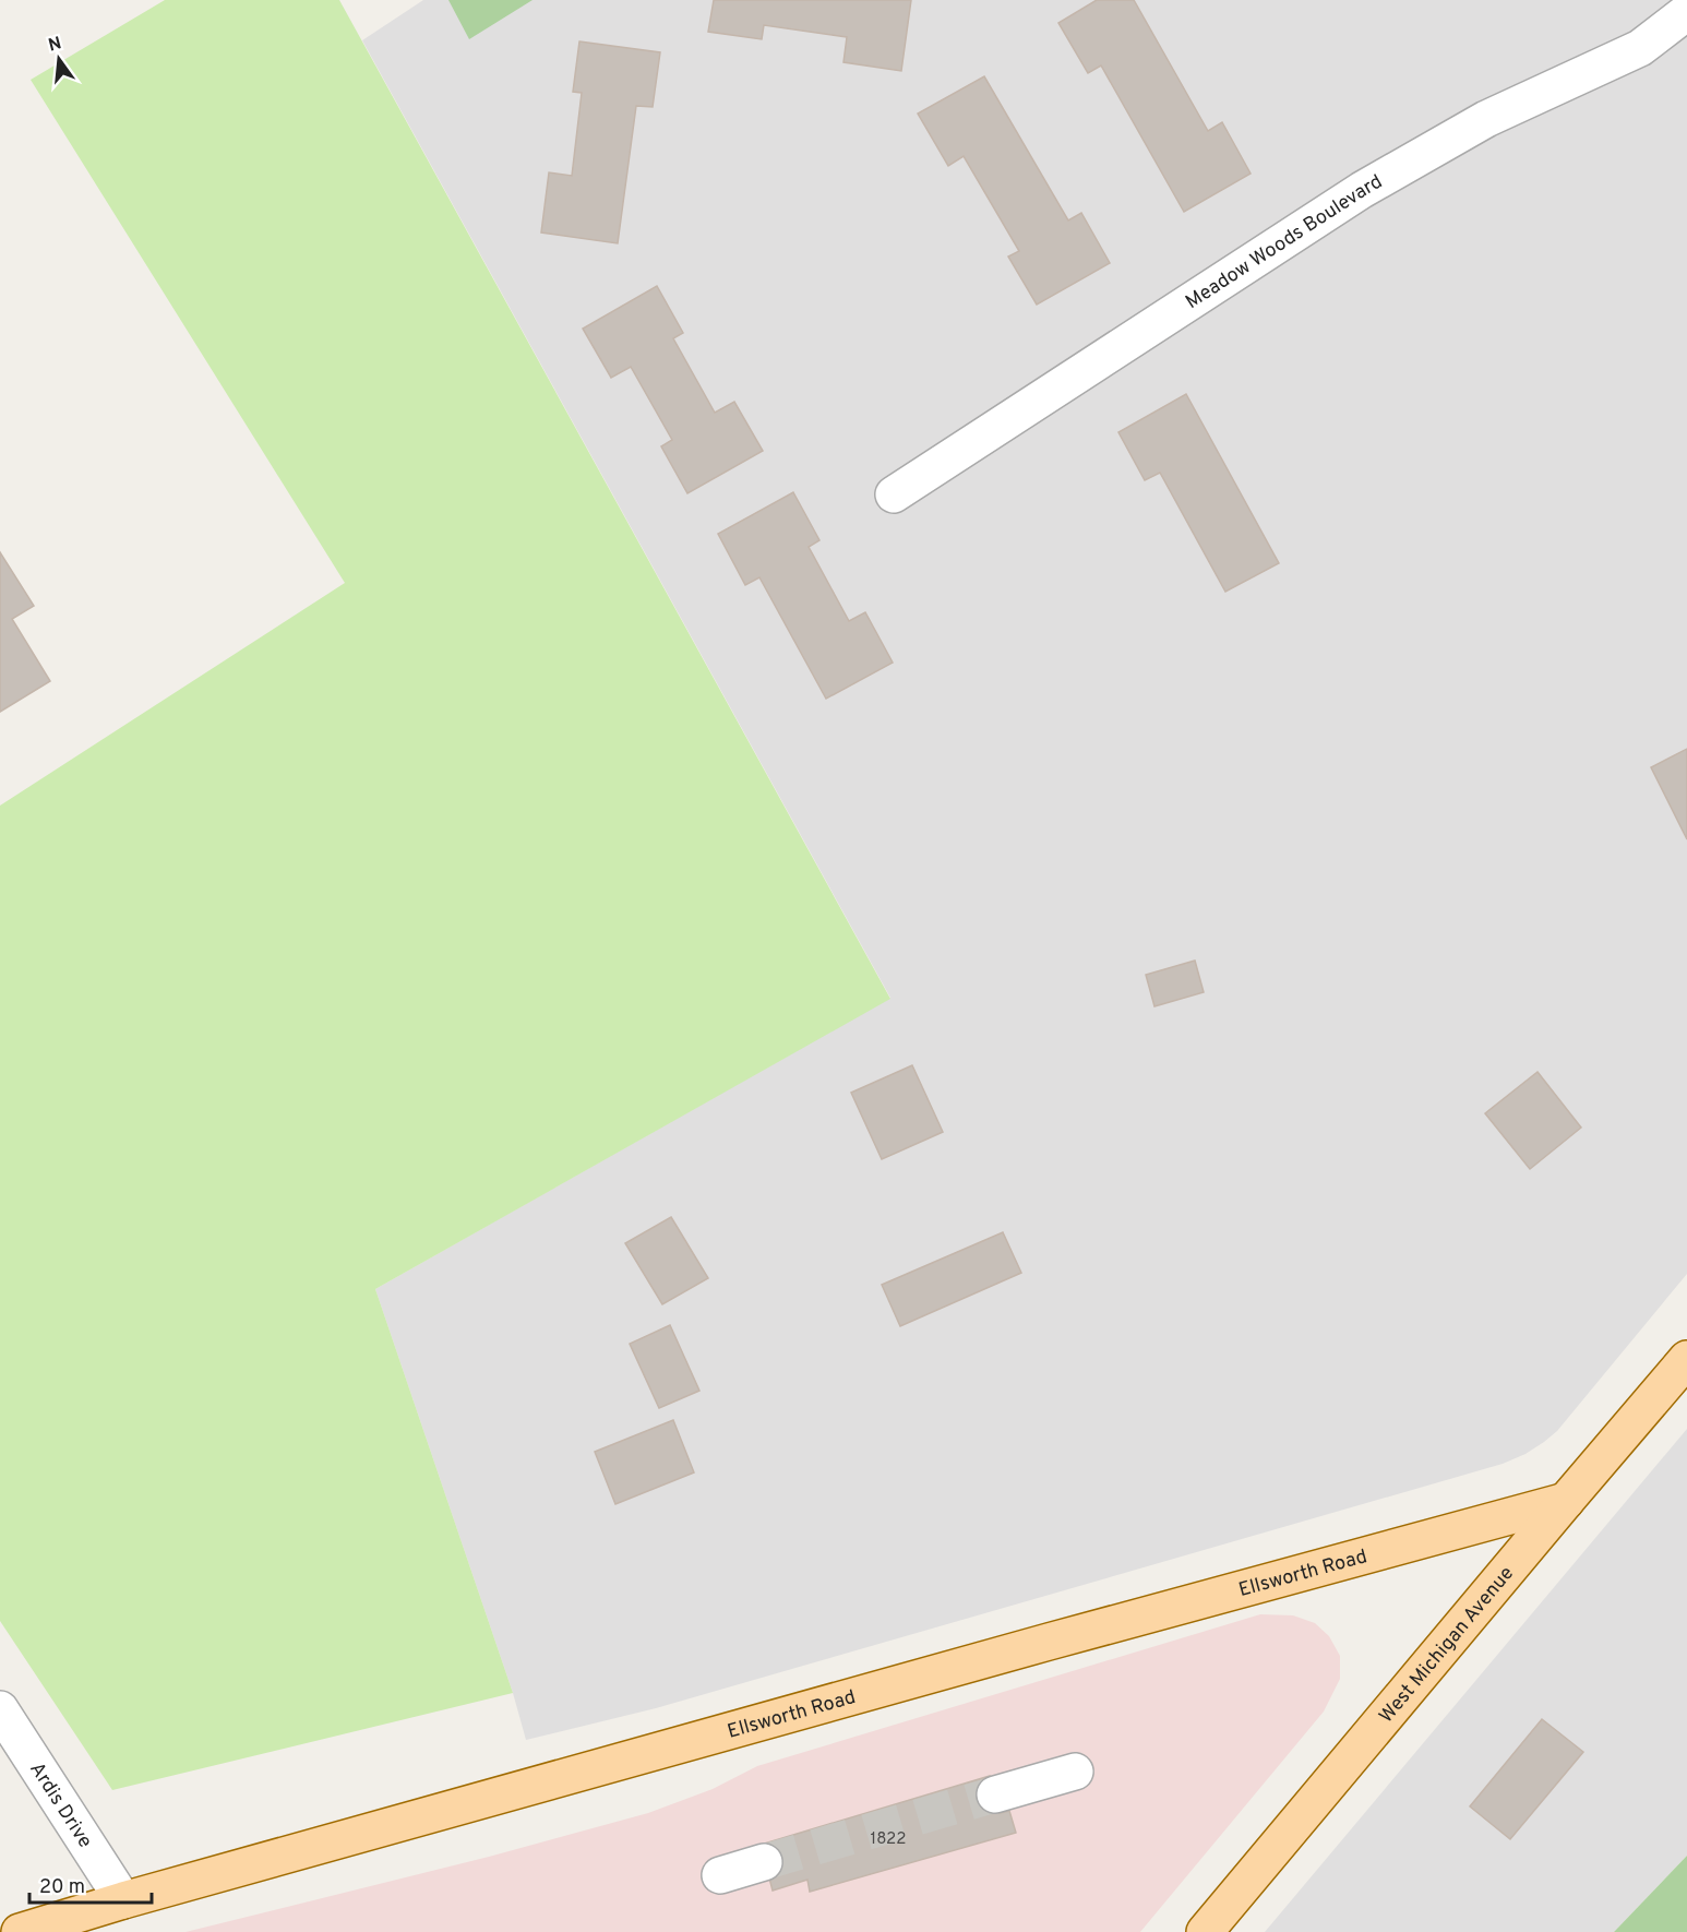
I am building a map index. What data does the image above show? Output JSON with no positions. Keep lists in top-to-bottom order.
{
  "streets": {
    "main road": ["Ellsworth Road", "West Michigan Avenue"],
    "street": ["Meadow Woods Boulevard", "Ardis Drive"]
  },
  "crossings": [
    ["Ellsworth Road", "West Michigan Avenue"],
    ["Ellsworth Road", "Ardis Drive"]
  ],
  "house_numbers": ["1822"],
  "scale_bar": "20 m",
  "north": "top"
}
